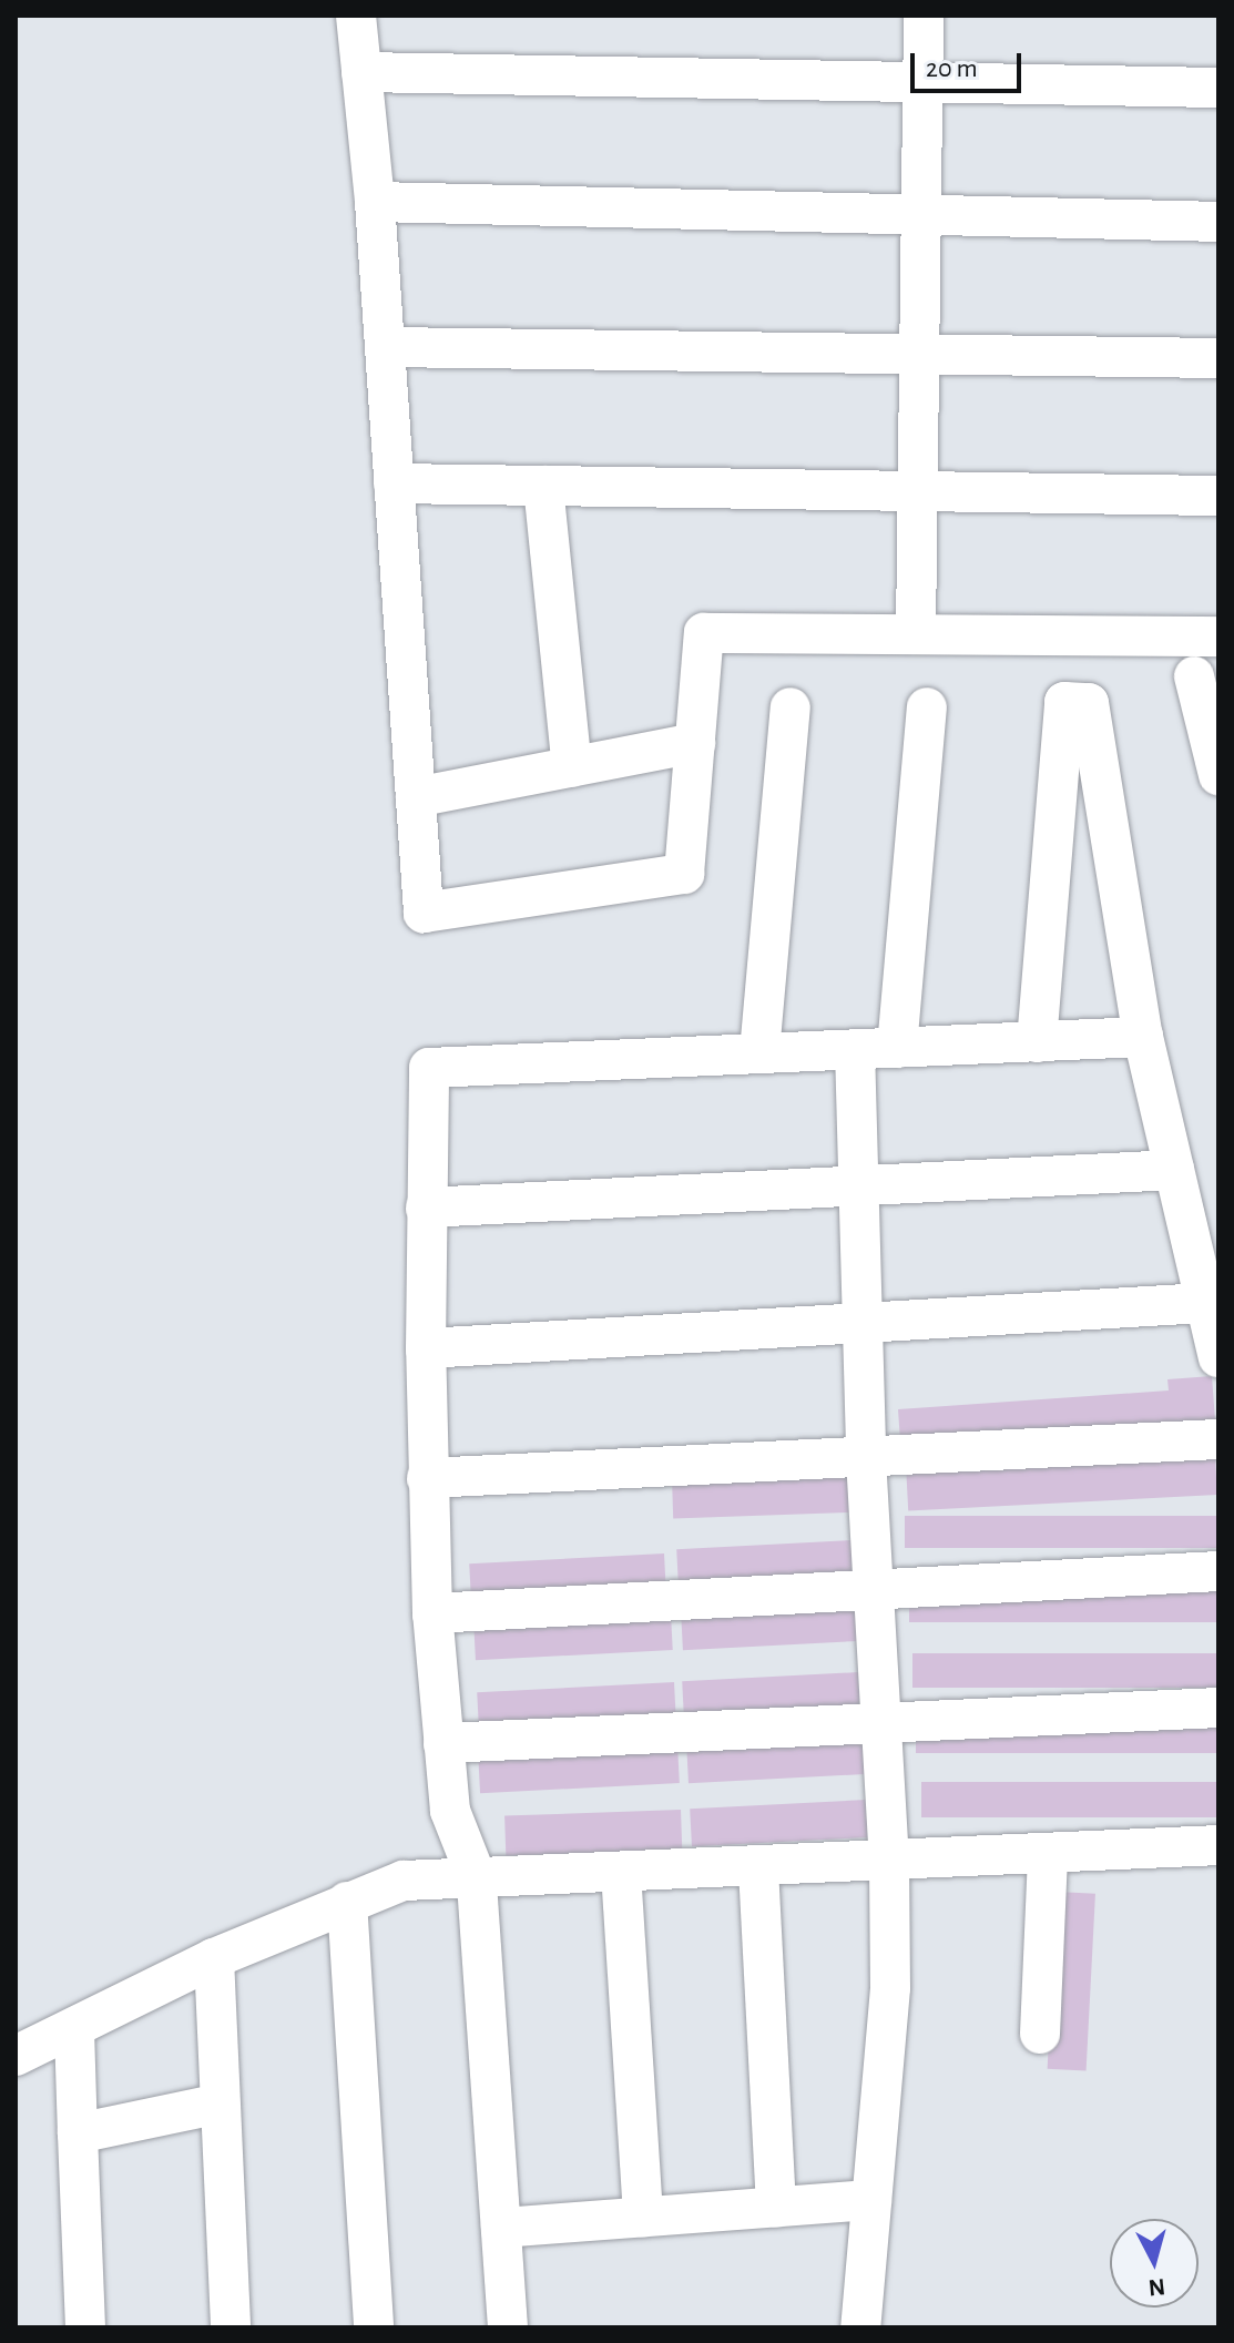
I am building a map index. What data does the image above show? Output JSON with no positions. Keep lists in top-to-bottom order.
{
  "scale_bar": "20 m",
  "north": "bottom"
}
